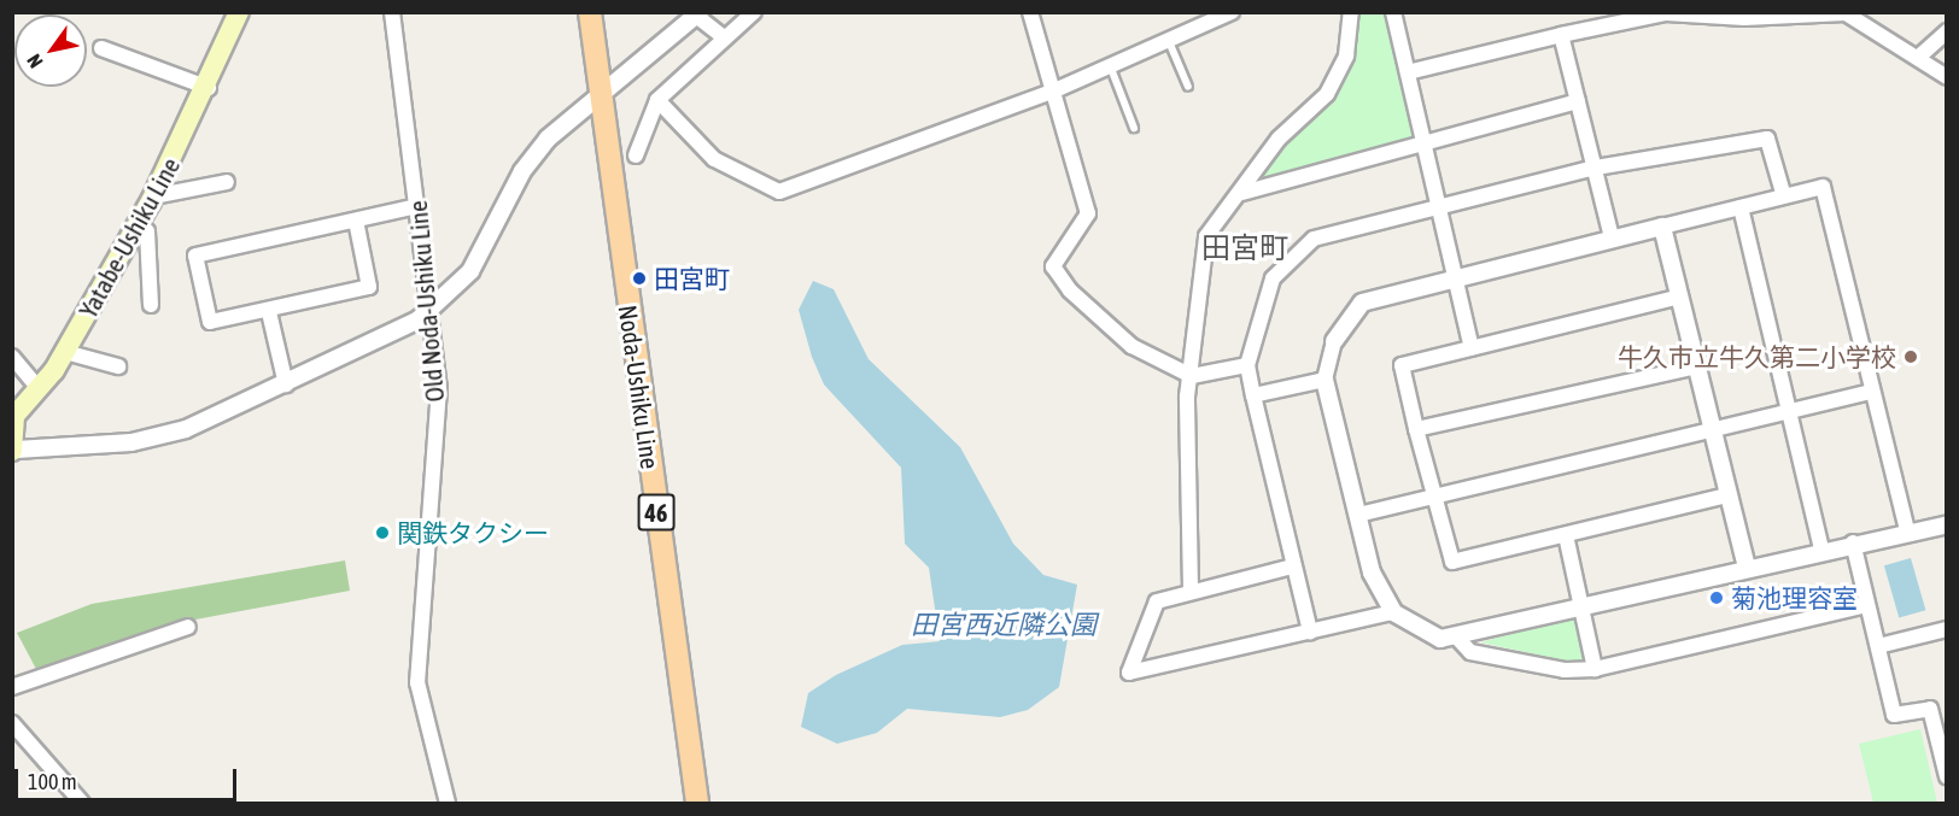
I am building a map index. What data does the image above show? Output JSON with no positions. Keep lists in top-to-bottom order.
{
  "streets": {
    "main road": ["Yatabe-Ushiku Line", "Noda-Ushiku Line", "46"],
    "street": ["Old Noda-Ushiku Line"]
  },
  "districts": ["田宮町"],
  "water": ["田宮西近隣公園"],
  "places": [
    "田宮町",
    "牛久市立牛久第二小学校",
    "関鉄タクシー",
    "菊池理容室"
  ],
  "scale_bar": "100 m",
  "north": "bottom left"
}
